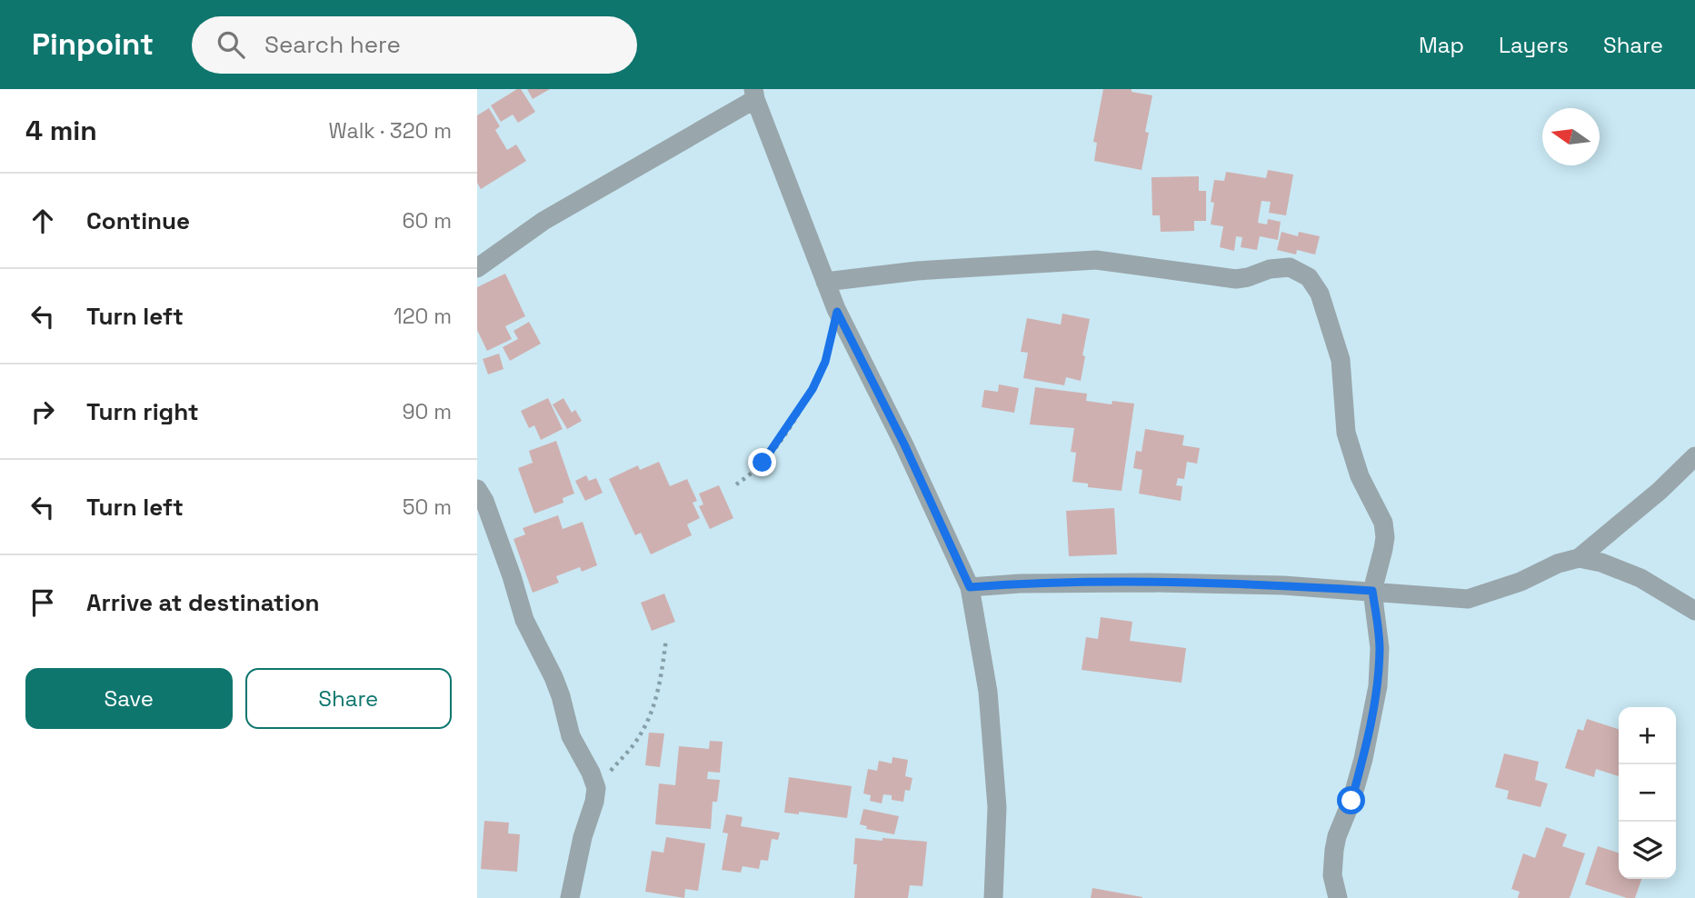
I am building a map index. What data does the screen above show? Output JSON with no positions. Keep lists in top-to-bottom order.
{
  "north": "left",
  "page": {
    "header": "Pinpoint",
    "search": "Search here",
    "nav": ["Map", "Layers", "Share"],
    "heading": ["4 min", "Walk · 320 m"],
    "list": [
      ["Continue", "60 m"],
      ["Turn left", "120 m"],
      ["Turn right", "90 m"],
      ["Turn left", "50 m"],
      "Arrive at destination"
    ],
    "buttons": ["Save", "Share"],
    "map_buttons": ["+", "−"]
  }
}
